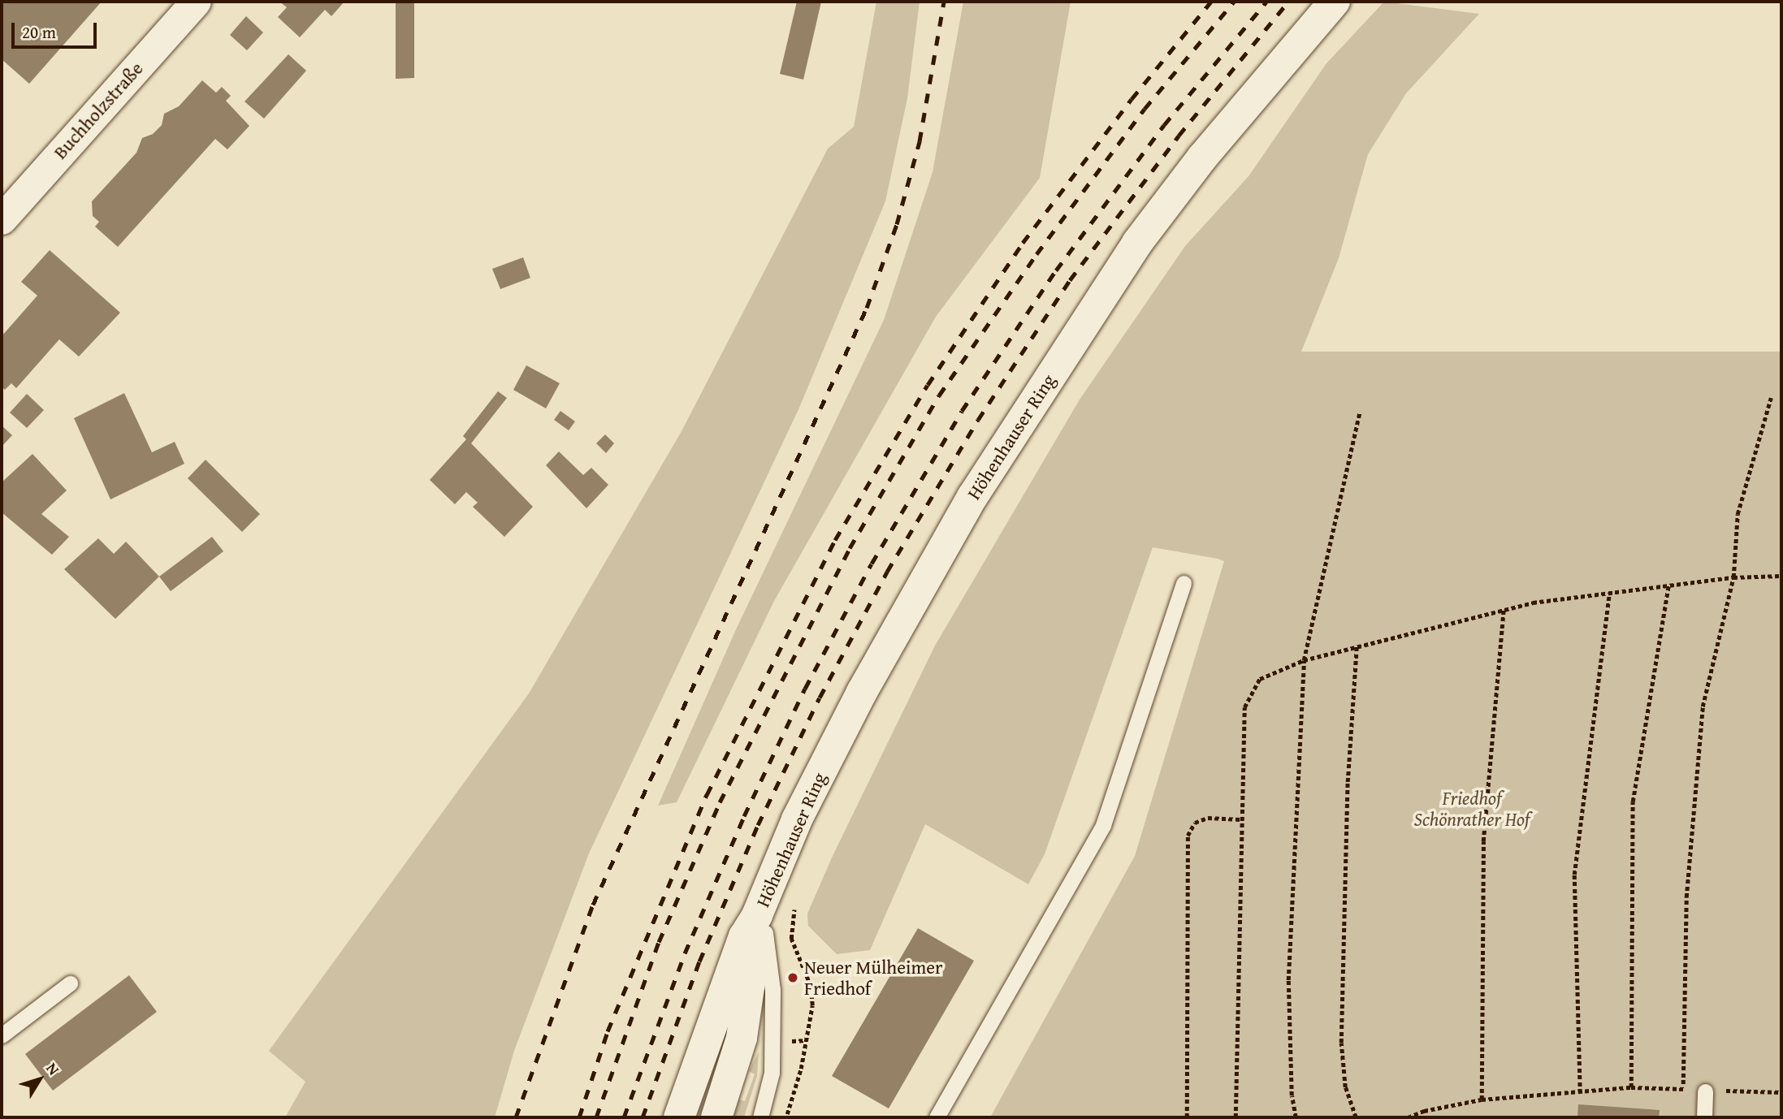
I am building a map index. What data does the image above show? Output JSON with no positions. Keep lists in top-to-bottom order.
{
  "streets": {
    "street": ["Buchholzstraße", "Höhenhauser Ring"]
  },
  "parks": ["Friedhof Schönrather Hof"],
  "places": ["Neuer Mülheimer Friedhof"],
  "scale_bar": "20 m",
  "north": "top right"
}
